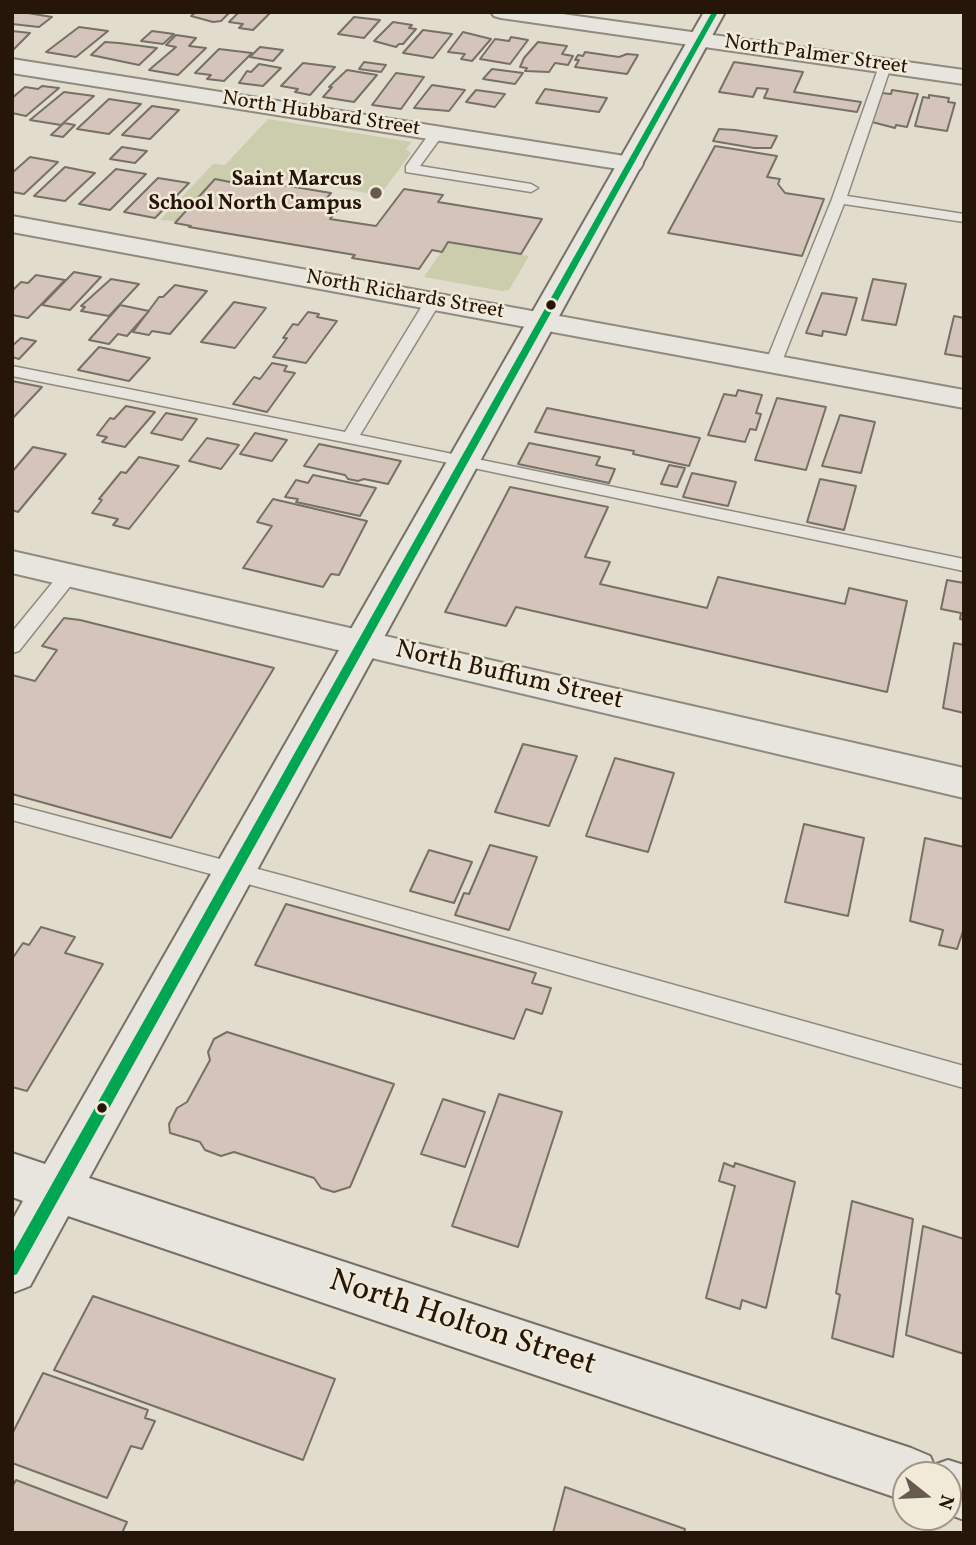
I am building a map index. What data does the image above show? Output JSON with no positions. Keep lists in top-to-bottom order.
{
  "streets": {
    "street": [
      "North Palmer Street",
      "North Hubbard Street",
      "North Richards Street",
      "North Buffum Street",
      "North Holton Street"
    ]
  },
  "places": ["Saint Marcus School North Campus"],
  "north": "right"
}
